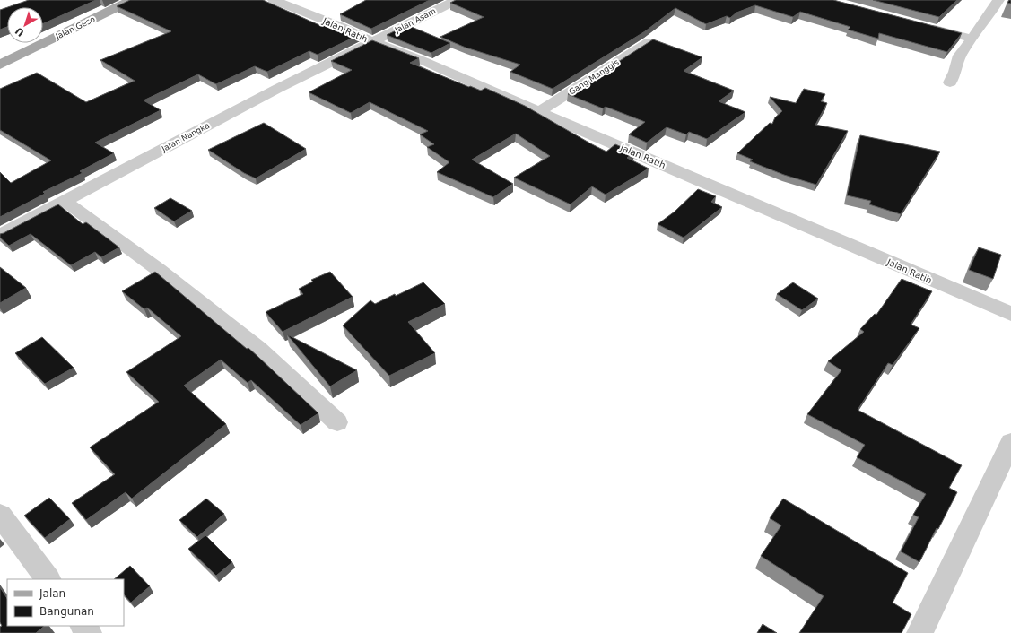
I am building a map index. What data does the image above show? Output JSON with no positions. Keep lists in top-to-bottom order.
{
  "streets": {
    "main road": ["Jalan Geso"],
    "street": [
      "Jalan Asam",
      "Jalan Ratih",
      "Gang Manggis",
      "Jalan Nangka"
    ]
  },
  "crossings": [
    ["Jalan Asam", "Jalan Ratih"],
    ["Jalan Asam", "Jalan Nangka"],
    ["Jalan Ratih", "Gang Manggis"],
    ["Jalan Ratih", "Jalan Nangka"]
  ],
  "legend": ["Jalan", "Bangunan"],
  "north": "bottom left"
}
